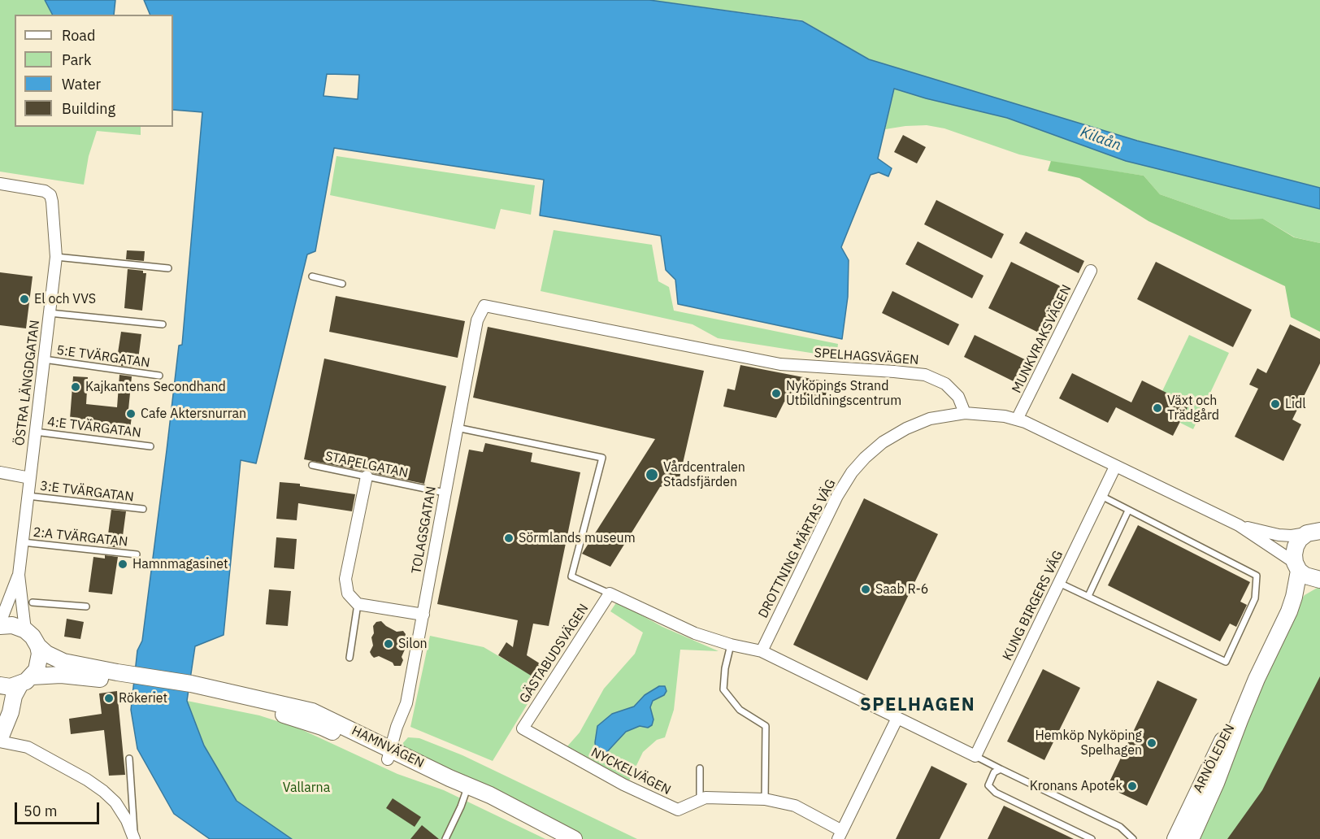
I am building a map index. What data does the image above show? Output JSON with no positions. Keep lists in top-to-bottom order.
{
  "streets": {
    "main road": ["HAMNVÄGEN", "ARNÖLEDEN"],
    "street": [
      "MUNKVRAKSVÄGEN",
      "SPELHAGSVÄGEN",
      "ÖSTRA LÄNGDGATAN",
      "TOLAGSGATAN",
      "DROTTNING MÄRTAS VÄG",
      "KUNG BIRGERS VÄG",
      "GÄSTABUDSVÄGEN",
      "NYCKELVÄGEN"
    ],
    "lane": [
      "5:E TVÄRGATAN",
      "4:E TVÄRGATAN",
      "STAPELGATAN",
      "3:E TVÄRGATAN",
      "2:A TVÄRGATAN"
    ]
  },
  "crossings": [
    ["5:E TVÄRGATAN", "ÖSTRA LÄNGDGATAN"],
    ["SPELHAGSVÄGEN", "TOLAGSGATAN"],
    ["SPELHAGSVÄGEN", "DROTTNING MÄRTAS VÄG"],
    ["ÖSTRA LÄNGDGATAN", "4:E TVÄRGATAN"],
    ["ÖSTRA LÄNGDGATAN", "3:E TVÄRGATAN"],
    ["ÖSTRA LÄNGDGATAN", "2:A TVÄRGATAN"],
    ["STAPELGATAN", "TOLAGSGATAN"],
    ["TOLAGSGATAN", "HAMNVÄGEN"],
    ["GÄSTABUDSVÄGEN", "NYCKELVÄGEN"]
  ],
  "districts": ["SPELHAGEN"],
  "water": ["Kilaån"],
  "parks": ["Vallarna"],
  "places": [
    "El och VVS",
    "Kajkantens Secondhand",
    "Nyköpings Strand Utbildningscentrum",
    "Lidl",
    "Växt och Trädgård",
    "Cafe Aktersnurran",
    "Vårdcentralen Stadsfjärden",
    "Sörmlands museum",
    "Hamnmagasinet",
    "Saab R-6",
    "Silon",
    "Rökeriet",
    "Hemköp Nyköping Spelhagen",
    "Kronans Apotek"
  ],
  "legend": [
    "Road",
    "Park",
    "Water",
    "Building"
  ],
  "scale_bar": "50 m"
}
